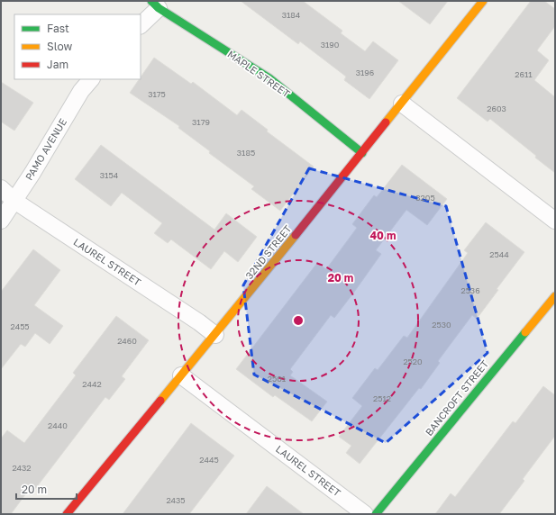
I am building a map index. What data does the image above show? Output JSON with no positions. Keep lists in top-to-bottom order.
{
  "streets": {
    "street": [
      "MAPLE STREET",
      "PAMO AVENUE",
      "32ND STREET",
      "LAUREL STREET",
      "BANCROFT STREET"
    ]
  },
  "crossings": [
    ["MAPLE STREET", "32ND STREET"],
    ["PAMO AVENUE", "LAUREL STREET"],
    ["32ND STREET", "LAUREL STREET"]
  ],
  "house_numbers": [
    "3184",
    "3190",
    "3196",
    "2611",
    "3175",
    "2603",
    "3179",
    "3185",
    "3154",
    "3205",
    "2544",
    "2536",
    "2530",
    "2455",
    "2460",
    "2520",
    "2501",
    "2442",
    "2512",
    "2440",
    "2445",
    "2432",
    "2435"
  ],
  "legend": ["Fast", "Slow", "Jam"],
  "scale_bar": "20 m",
  "rings": ["40 m", "20 m"]
}
